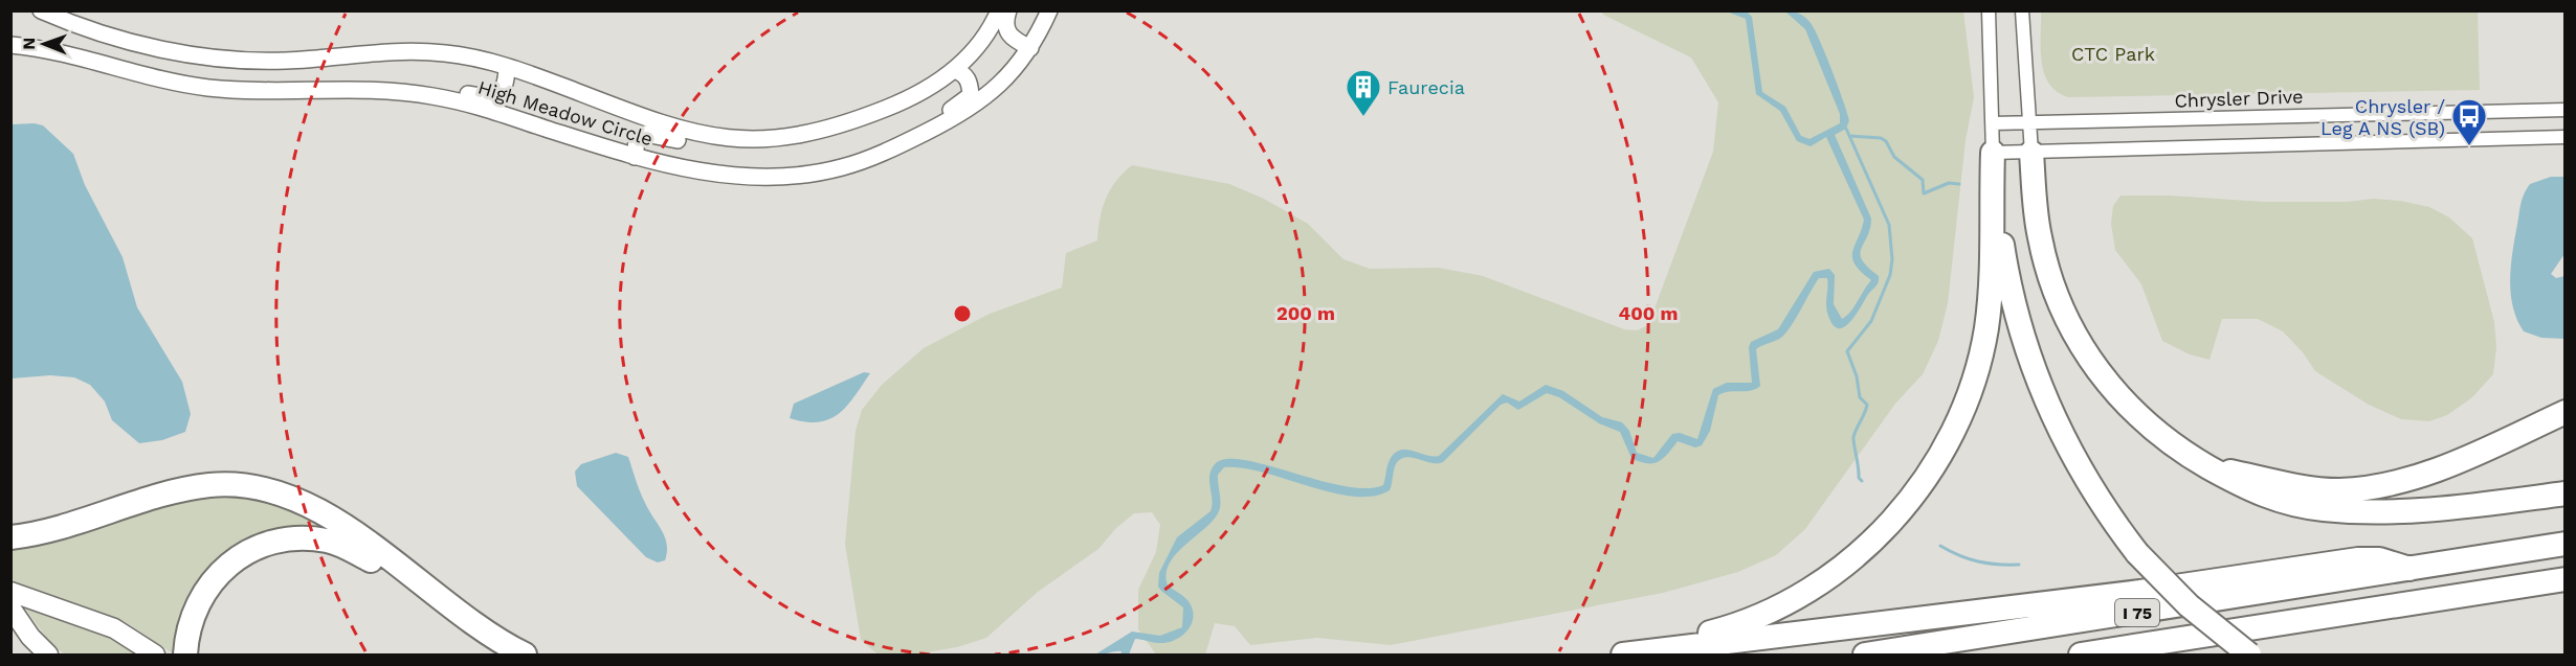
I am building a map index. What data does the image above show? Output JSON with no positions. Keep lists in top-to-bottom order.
{
  "streets": {
    "highway": ["I 75"],
    "street": ["Chrysler Drive", "High Meadow Circle"]
  },
  "parks": ["CTC Park"],
  "places": {
    "building": ["Faurecia"],
    "bus stop": ["Chrysler / Leg A NS (SB)"]
  },
  "north": "left",
  "rings": ["200 m", "400 m"]
}
